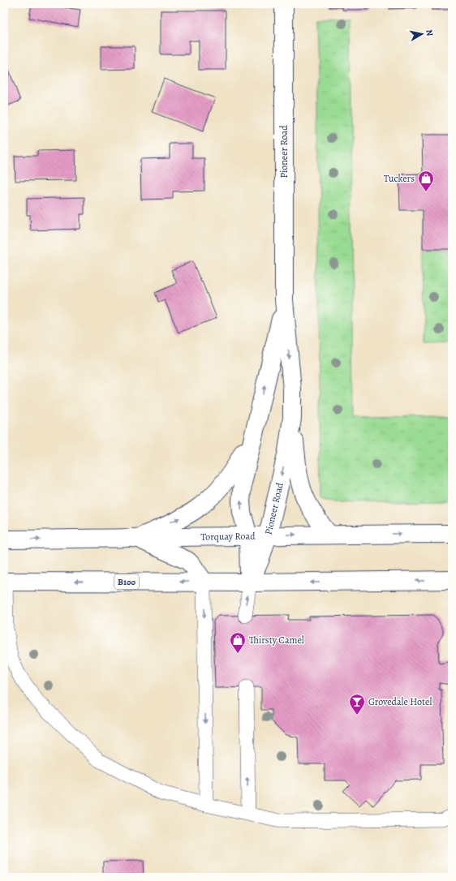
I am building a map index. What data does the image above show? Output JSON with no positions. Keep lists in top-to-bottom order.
{
  "streets": {
    "main road": ["Pioneer Road", "Torquay Road", "B100"]
  },
  "crossings": [
    ["Pioneer Road", "Torquay Road"],
    ["Pioneer Road", "B100"]
  ],
  "places": {
    "shop": ["Tuckers", "Thirsty Camel"],
    "bar": ["Grovedale Hotel"]
  },
  "north": "right"
}
